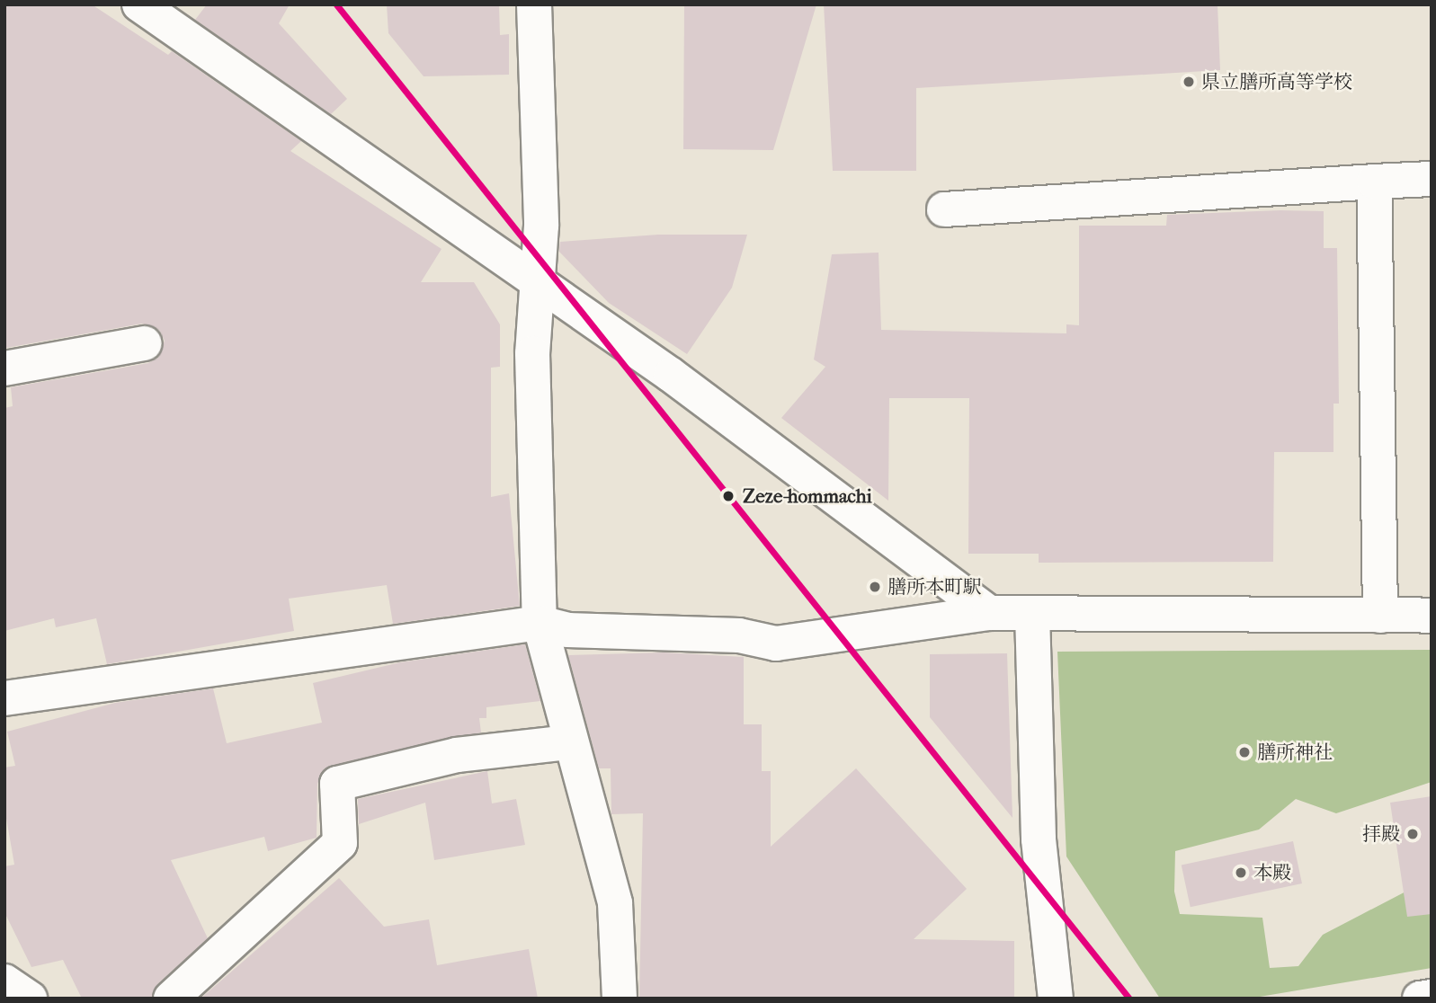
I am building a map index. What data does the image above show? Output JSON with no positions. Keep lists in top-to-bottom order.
{
  "places": [
    "県立膳所高等学校",
    "Zeze-hommachi",
    "膳所本町駅",
    "膳所神社",
    "拝殿",
    "本殿"
  ]
}
